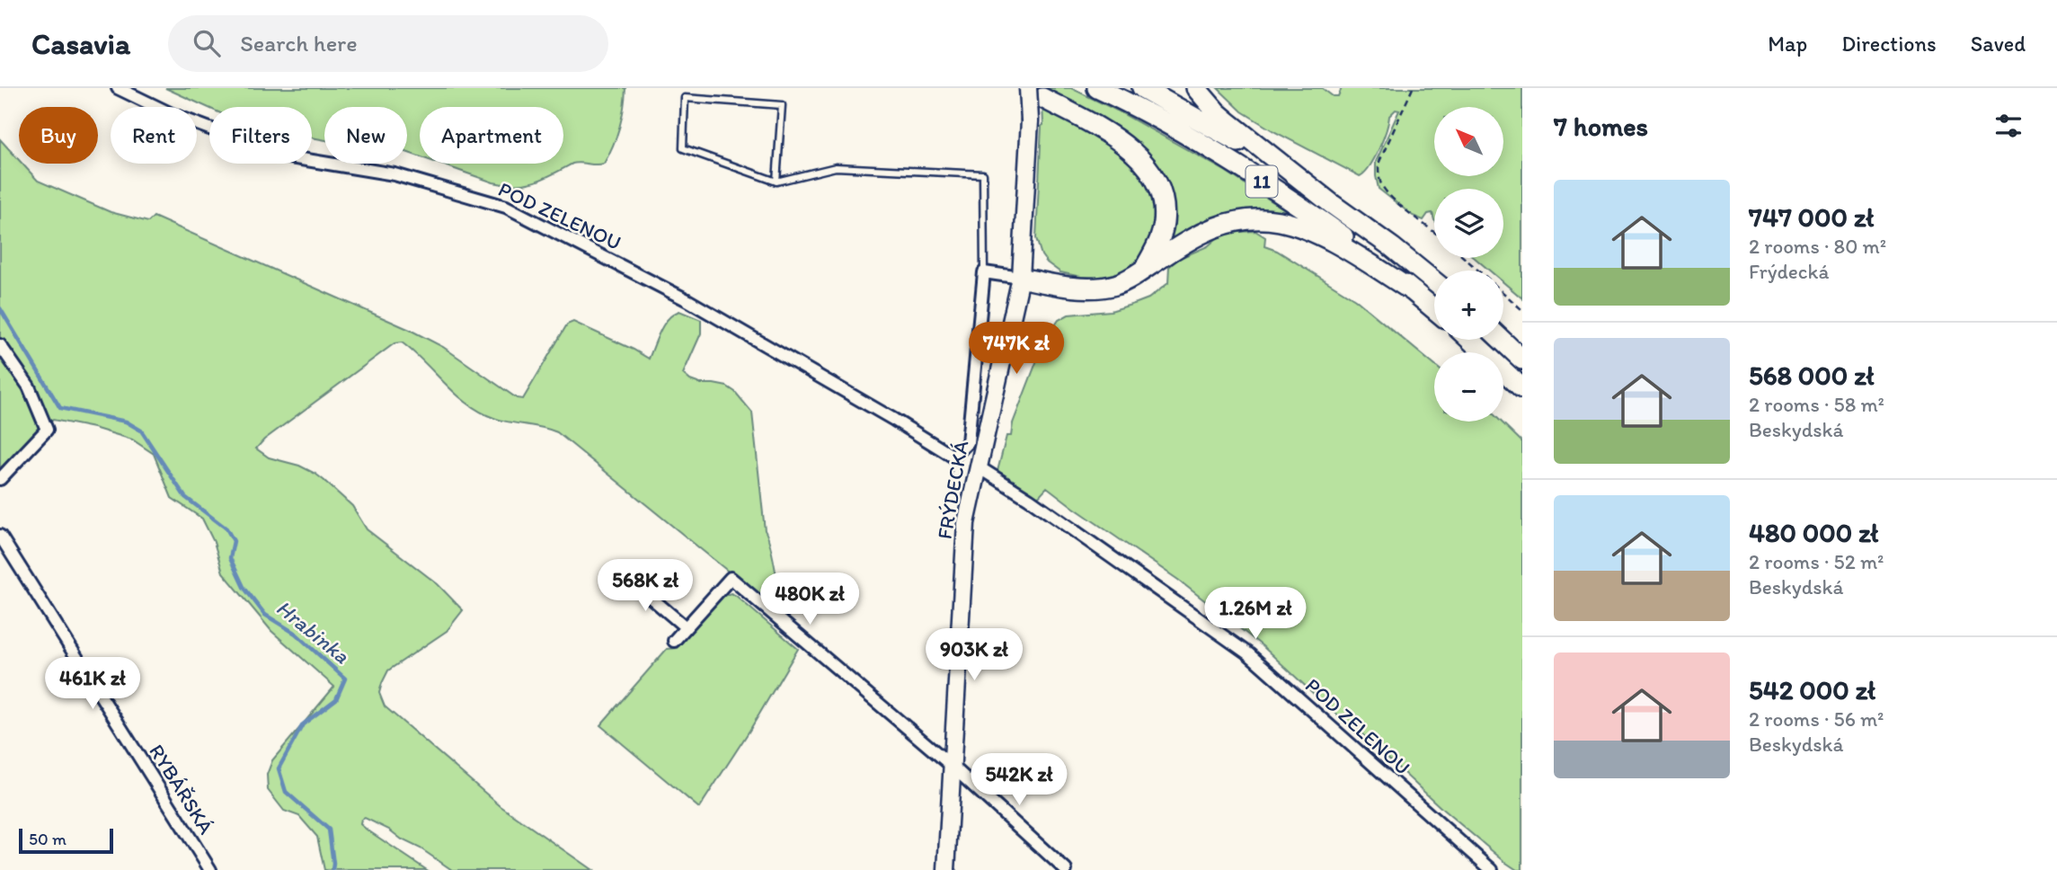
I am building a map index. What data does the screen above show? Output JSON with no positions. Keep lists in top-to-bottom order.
{
  "streets": {
    "highway": ["11"],
    "main road": ["FRÝDECKÁ"],
    "street": ["POD ZELENOU", "RYBÁŘSKÁ"]
  },
  "crossings": [
    ["POD ZELENOU", "FRÝDECKÁ"]
  ],
  "water": ["Hrabinka"],
  "scale_bar": "50 m",
  "north": "top left",
  "page": {
    "header": "Casavia",
    "search": "Search here",
    "nav": ["Map", "Directions", "Saved"],
    "heading": "7 homes",
    "map_buttons": ["+", "−"],
    "chip": [
      "Buy",
      "Rent",
      "Filters",
      "New",
      "Apartment"
    ],
    "list": [
      {
        "name": "747 000 zł",
        "note": "2 rooms · 80 m² · Frýdecká"
      },
      {
        "name": "568 000 zł",
        "note": "2 rooms · 58 m² · Beskydská"
      },
      {
        "name": "480 000 zł",
        "note": "2 rooms · 52 m² · Beskydská"
      },
      {
        "name": "542 000 zł",
        "note": "2 rooms · 56 m² · Beskydská"
      }
    ],
    "price": [
      "747K zł",
      "568K zł",
      "480K zł",
      "1.26M zł",
      "903K zł",
      "461K zł",
      "542K zł"
    ],
    "scale": "50 m"
  }
}
